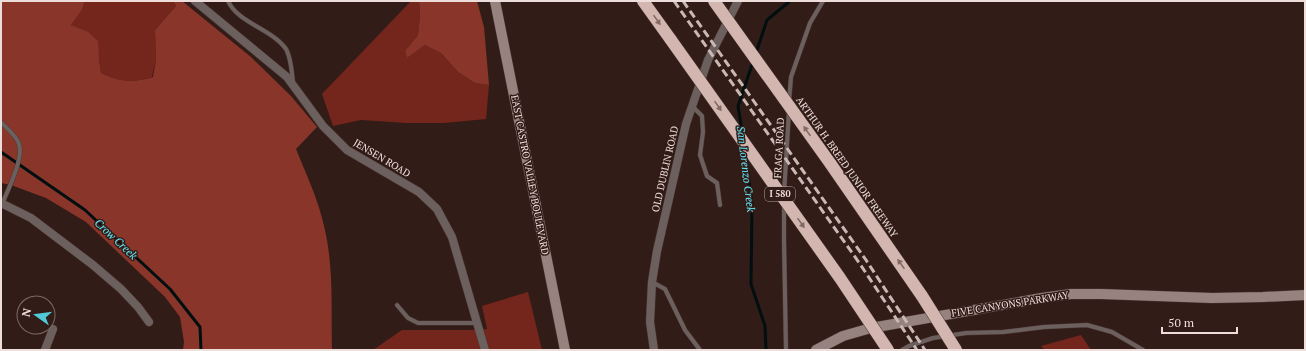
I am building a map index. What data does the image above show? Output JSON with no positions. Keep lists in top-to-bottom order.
{
  "streets": {
    "highway": ["ARTHUR H. BREED JUNIOR FREEWAY", "I 580"],
    "main road": ["EAST CASTRO VALLEY BOULEVARD", "FIVE CANYONS PARKWAY"],
    "street": ["JENSEN ROAD", "OLD DUBLIN ROAD"],
    "lane": ["FRAGA ROAD"]
  },
  "water": ["San Lorenzo Creek", "Crow Creek"],
  "scale_bar": "50 m",
  "north": "left"
}
